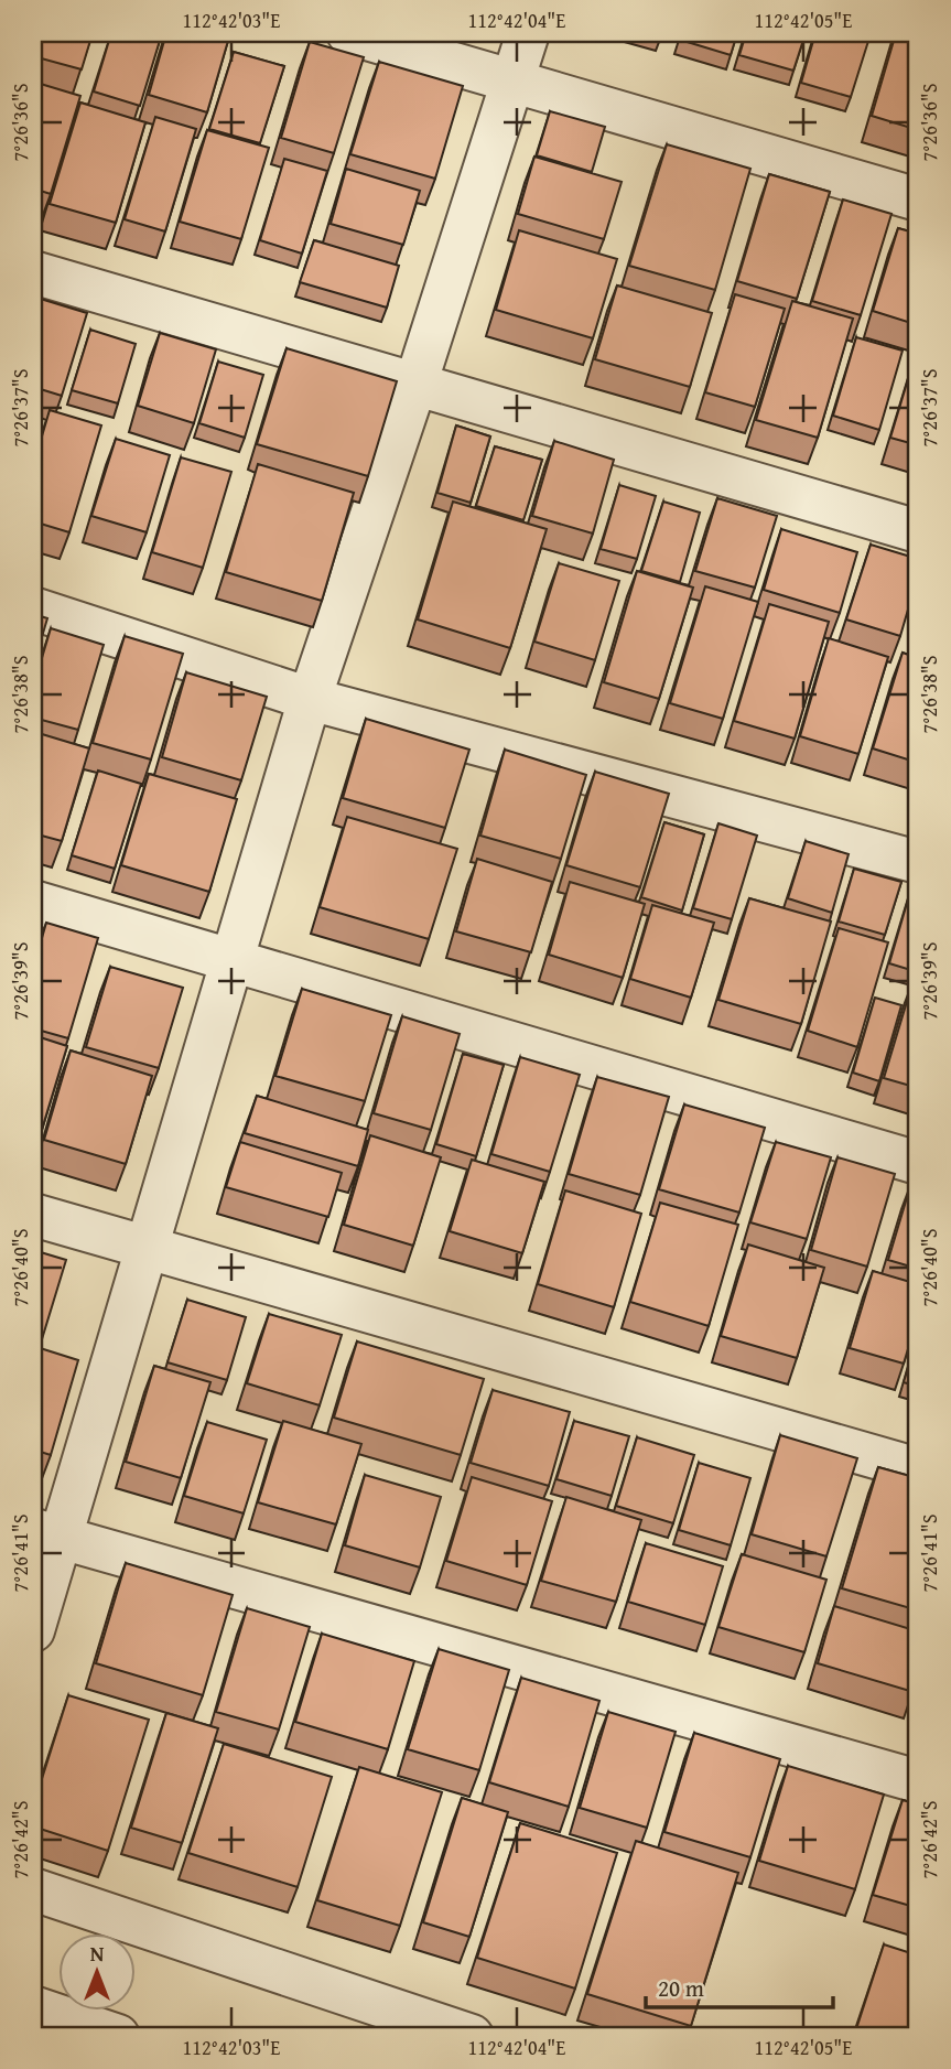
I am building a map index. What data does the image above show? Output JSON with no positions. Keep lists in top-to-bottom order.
{
  "scale_bar": "20 m",
  "north": "top",
  "coordinates": [
    "112°42'03\"E",
    "112°42'04\"E",
    "112°42'05\"E",
    "7°26'36\"S",
    "7°26'37\"S",
    "7°26'38\"S",
    "7°26'39\"S",
    "7°26'40\"S",
    "7°26'41\"S",
    "7°26'42\"S"
  ]
}
